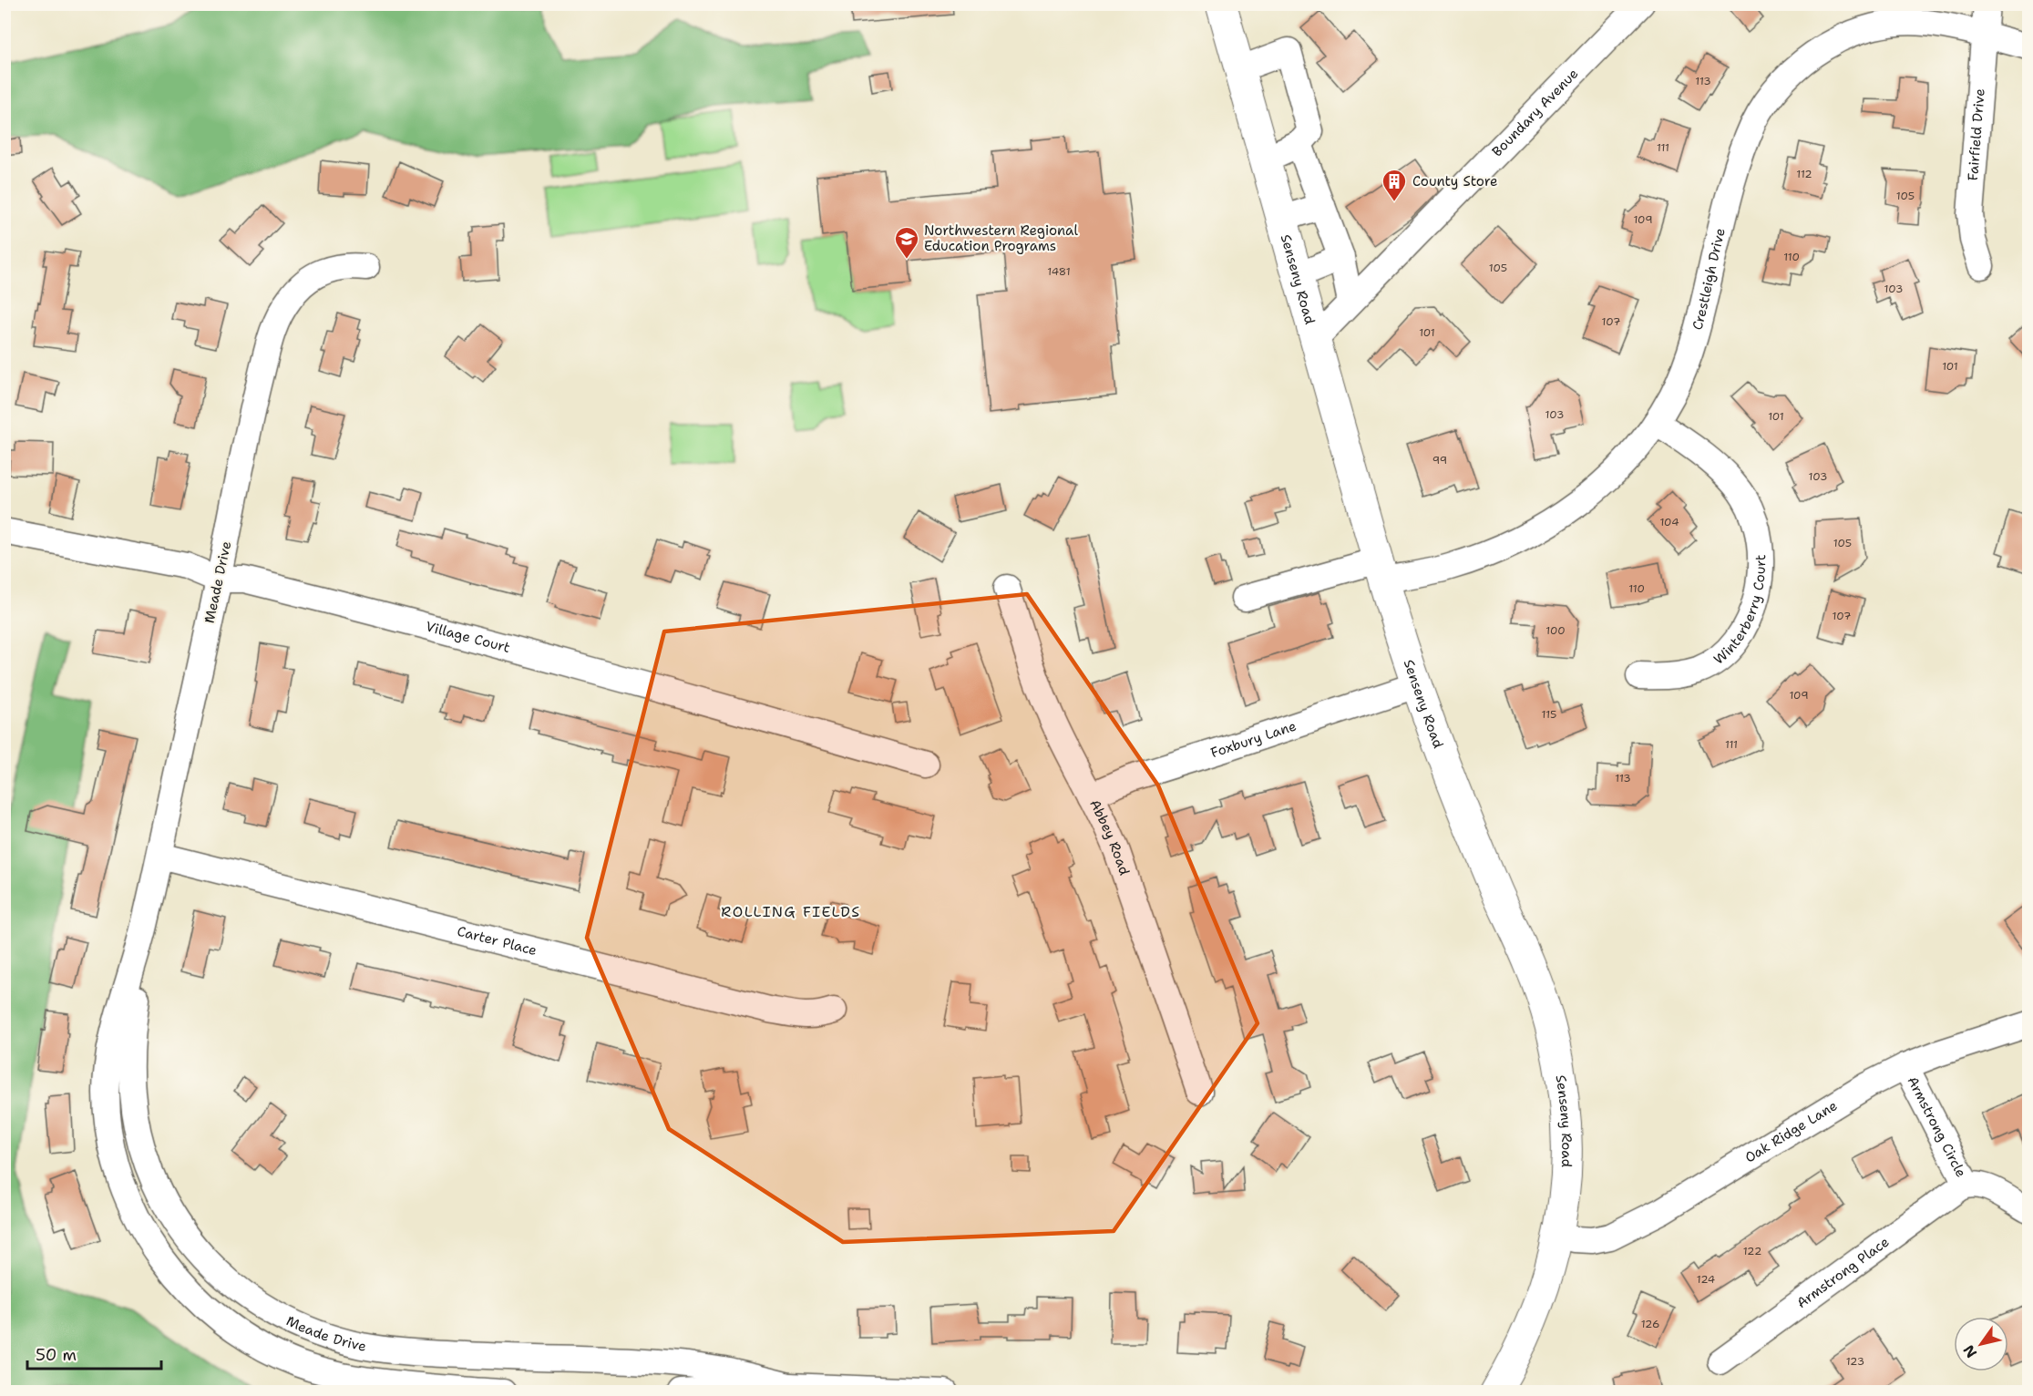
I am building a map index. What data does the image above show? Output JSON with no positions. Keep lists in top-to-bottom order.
{
  "streets": {
    "main road": ["Senseny Road"],
    "street": [
      "Boundary Avenue",
      "Fairfield Drive",
      "Crestleigh Drive",
      "Meade Drive",
      "Winterberry Court",
      "Village Court",
      "Foxbury Lane",
      "Abbey Road",
      "Carter Place",
      "Armstrong Circle",
      "Oak Ridge Lane",
      "Armstrong Place"
    ]
  },
  "crossings": [
    ["Boundary Avenue", "Senseny Road"],
    ["Fairfield Drive", "Crestleigh Drive"],
    ["Crestleigh Drive", "Senseny Road"],
    ["Crestleigh Drive", "Winterberry Court"],
    ["Senseny Road", "Foxbury Lane"],
    ["Senseny Road", "Oak Ridge Lane"],
    ["Meade Drive", "Village Court"],
    ["Meade Drive", "Carter Place"],
    ["Foxbury Lane", "Abbey Road"],
    ["Armstrong Circle", "Oak Ridge Lane"],
    ["Armstrong Circle", "Armstrong Place"]
  ],
  "districts": ["ROLLING FIELDS"],
  "places": {
    "building": ["County Store"],
    "school or university": ["Northwestern Regional Education Programs"]
  },
  "house_numbers": [
    "113",
    "111",
    "112",
    "105",
    "109",
    "110",
    "105",
    "1481",
    "103",
    "107",
    "101",
    "101",
    "103",
    "101",
    "99",
    "103",
    "104",
    "105",
    "110",
    "107",
    "100",
    "109",
    "115",
    "111",
    "113",
    "122",
    "124",
    "126",
    "123"
  ],
  "scale_bar": "50 m",
  "north": "bottom left"
}
